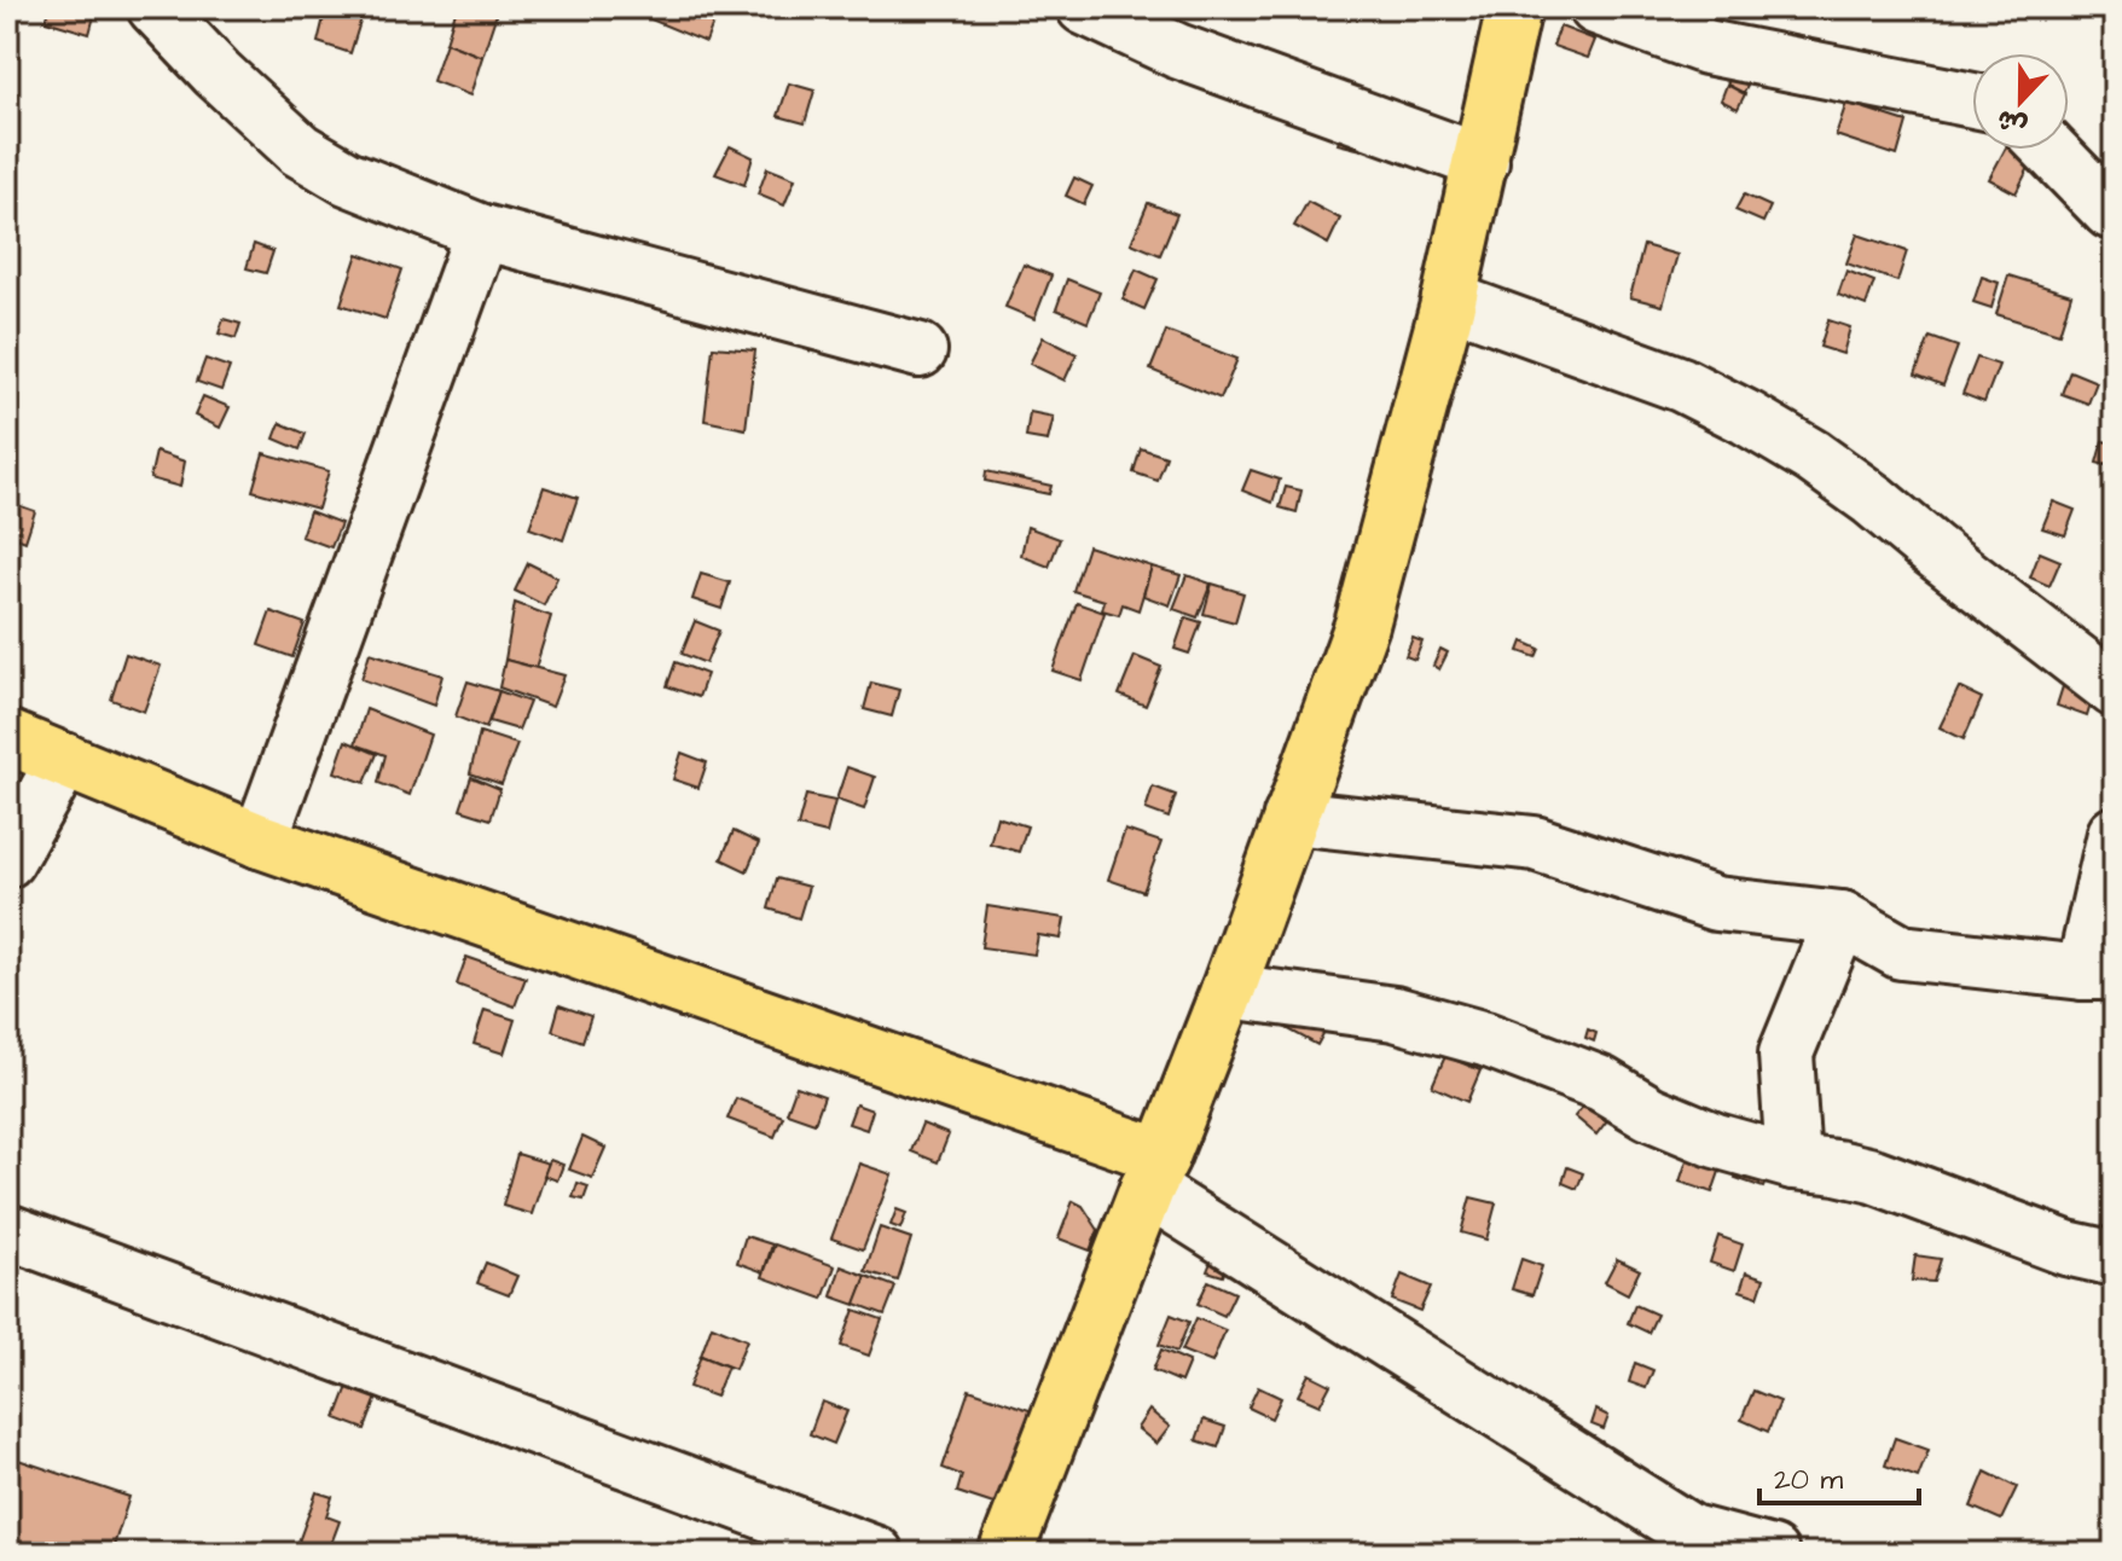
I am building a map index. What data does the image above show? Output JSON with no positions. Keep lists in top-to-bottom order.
{
  "scale_bar": "20 m",
  "north": "bottom"
}
